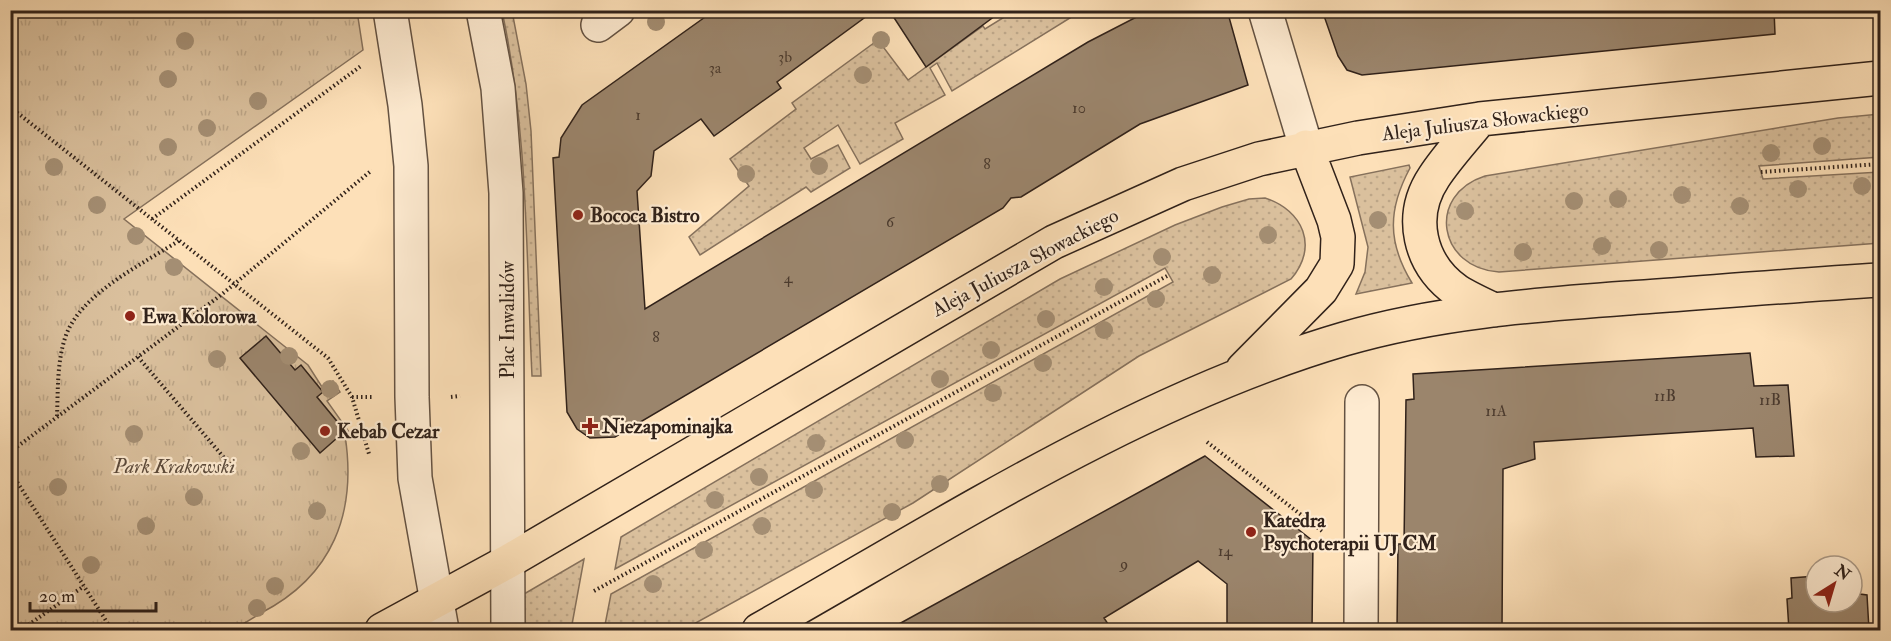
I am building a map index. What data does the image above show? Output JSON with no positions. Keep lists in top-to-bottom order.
{
  "streets": {
    "main road": ["Aleja Juliusza Słowackiego"],
    "street": ["Plac Inwalidów"]
  },
  "crossings": [
    ["Aleja Juliusza Słowackiego", "Plac Inwalidów"]
  ],
  "parks": ["Park Krakowski"],
  "places": {
    "other": [
      "Bococa Bistro",
      "Ewa Kolorowa",
      "Kebab Cezar",
      "Katedra Psychoterapii UJ CM"
    ],
    "health": ["Niezapominajka"]
  },
  "house_numbers": [
    "3b",
    "3a",
    "10",
    "1",
    "8",
    "6",
    "4",
    "8",
    "11B",
    "11B",
    "11A",
    "14",
    "9"
  ],
  "scale_bar": "20 m",
  "north": "top right"
}
